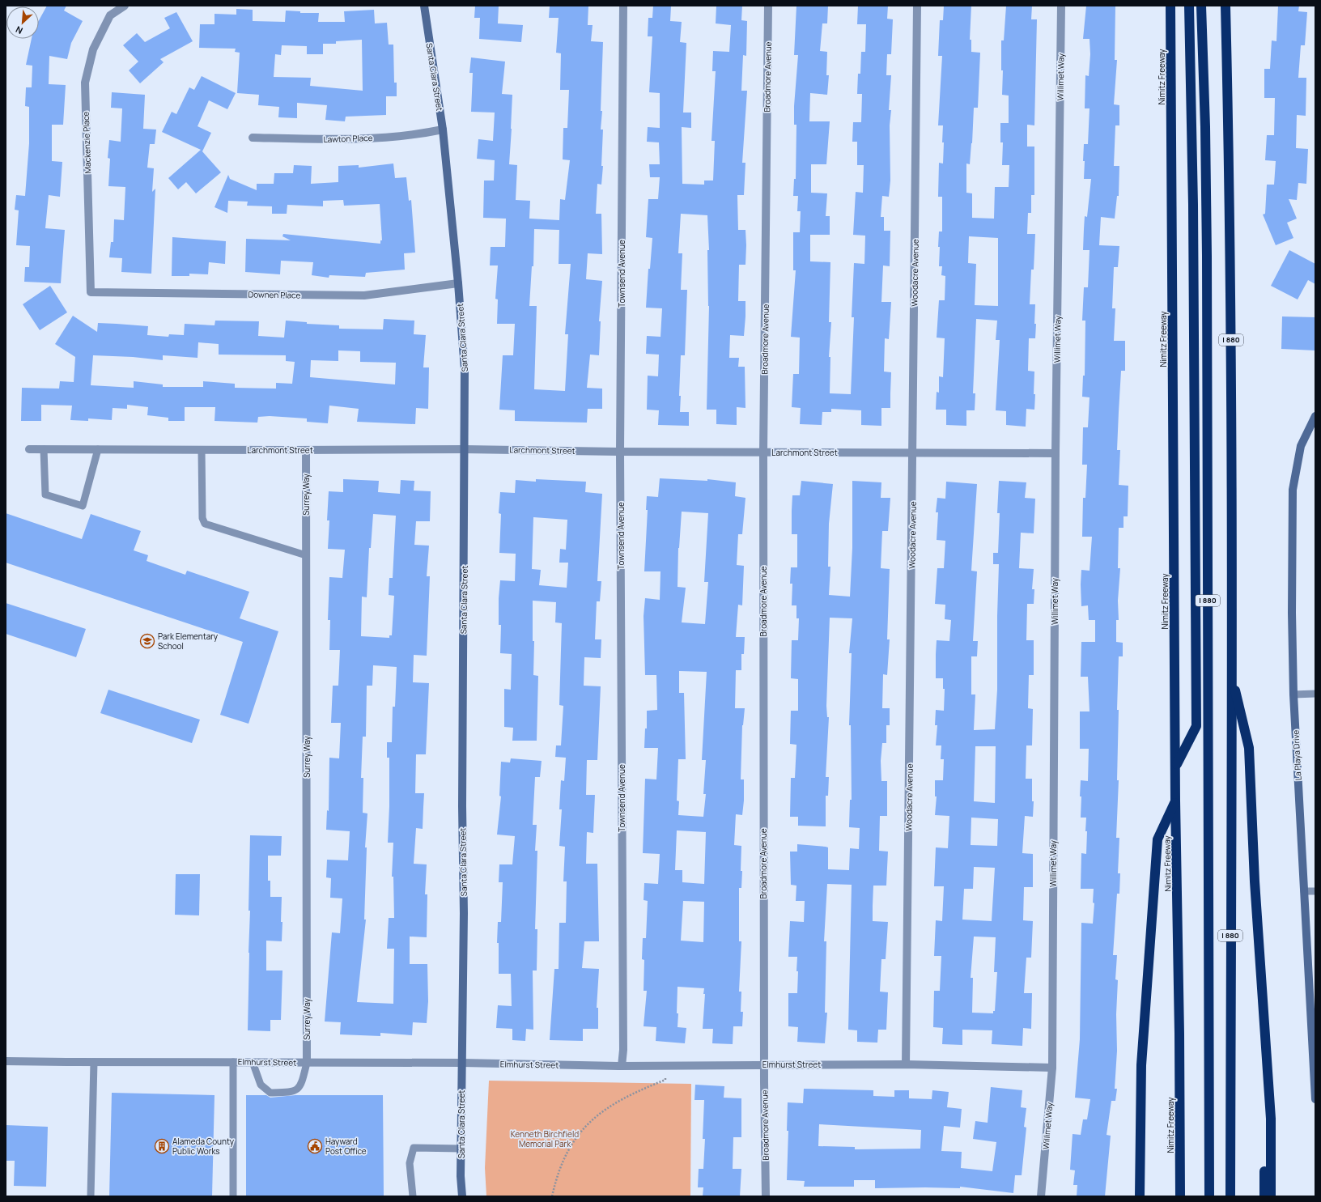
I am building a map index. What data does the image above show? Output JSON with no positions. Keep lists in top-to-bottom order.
{
  "streets": {
    "highway": ["Nimitz Freeway", "I 880"],
    "main road": ["Santa Clara Street", "La Playa Drive"],
    "street": [
      "Broadmore Avenue",
      "Willimet Way",
      "Lawton Place",
      "Mackenzie Place",
      "Woodacre Avenue",
      "Townsend Avenue",
      "Downen Place",
      "Larchmont Street",
      "Surrey Way",
      "Elmhurst Street"
    ]
  },
  "crossings": [
    ["Santa Clara Street", "Lawton Place"],
    ["Santa Clara Street", "Downen Place"],
    ["Santa Clara Street", "Larchmont Street"],
    ["Santa Clara Street", "Elmhurst Street"],
    ["Broadmore Avenue", "Larchmont Street"],
    ["Broadmore Avenue", "Elmhurst Street"],
    ["Willimet Way", "Larchmont Street"],
    ["Willimet Way", "Elmhurst Street"],
    ["Nimitz Freeway", "I 880"],
    ["Mackenzie Place", "Downen Place"],
    ["Woodacre Avenue", "Larchmont Street"],
    ["Woodacre Avenue", "Elmhurst Street"],
    ["Townsend Avenue", "Larchmont Street"],
    ["Townsend Avenue", "Elmhurst Street"],
    ["Larchmont Street", "Surrey Way"],
    ["Surrey Way", "Elmhurst Street"]
  ],
  "parks": ["Kenneth Birchfield Memorial Park"],
  "places": {
    "school or university": ["Park Elementary School"],
    "building": ["Alameda County Public Works"],
    "public building": ["Hayward Post Office"]
  },
  "north": "bottom left"
}
